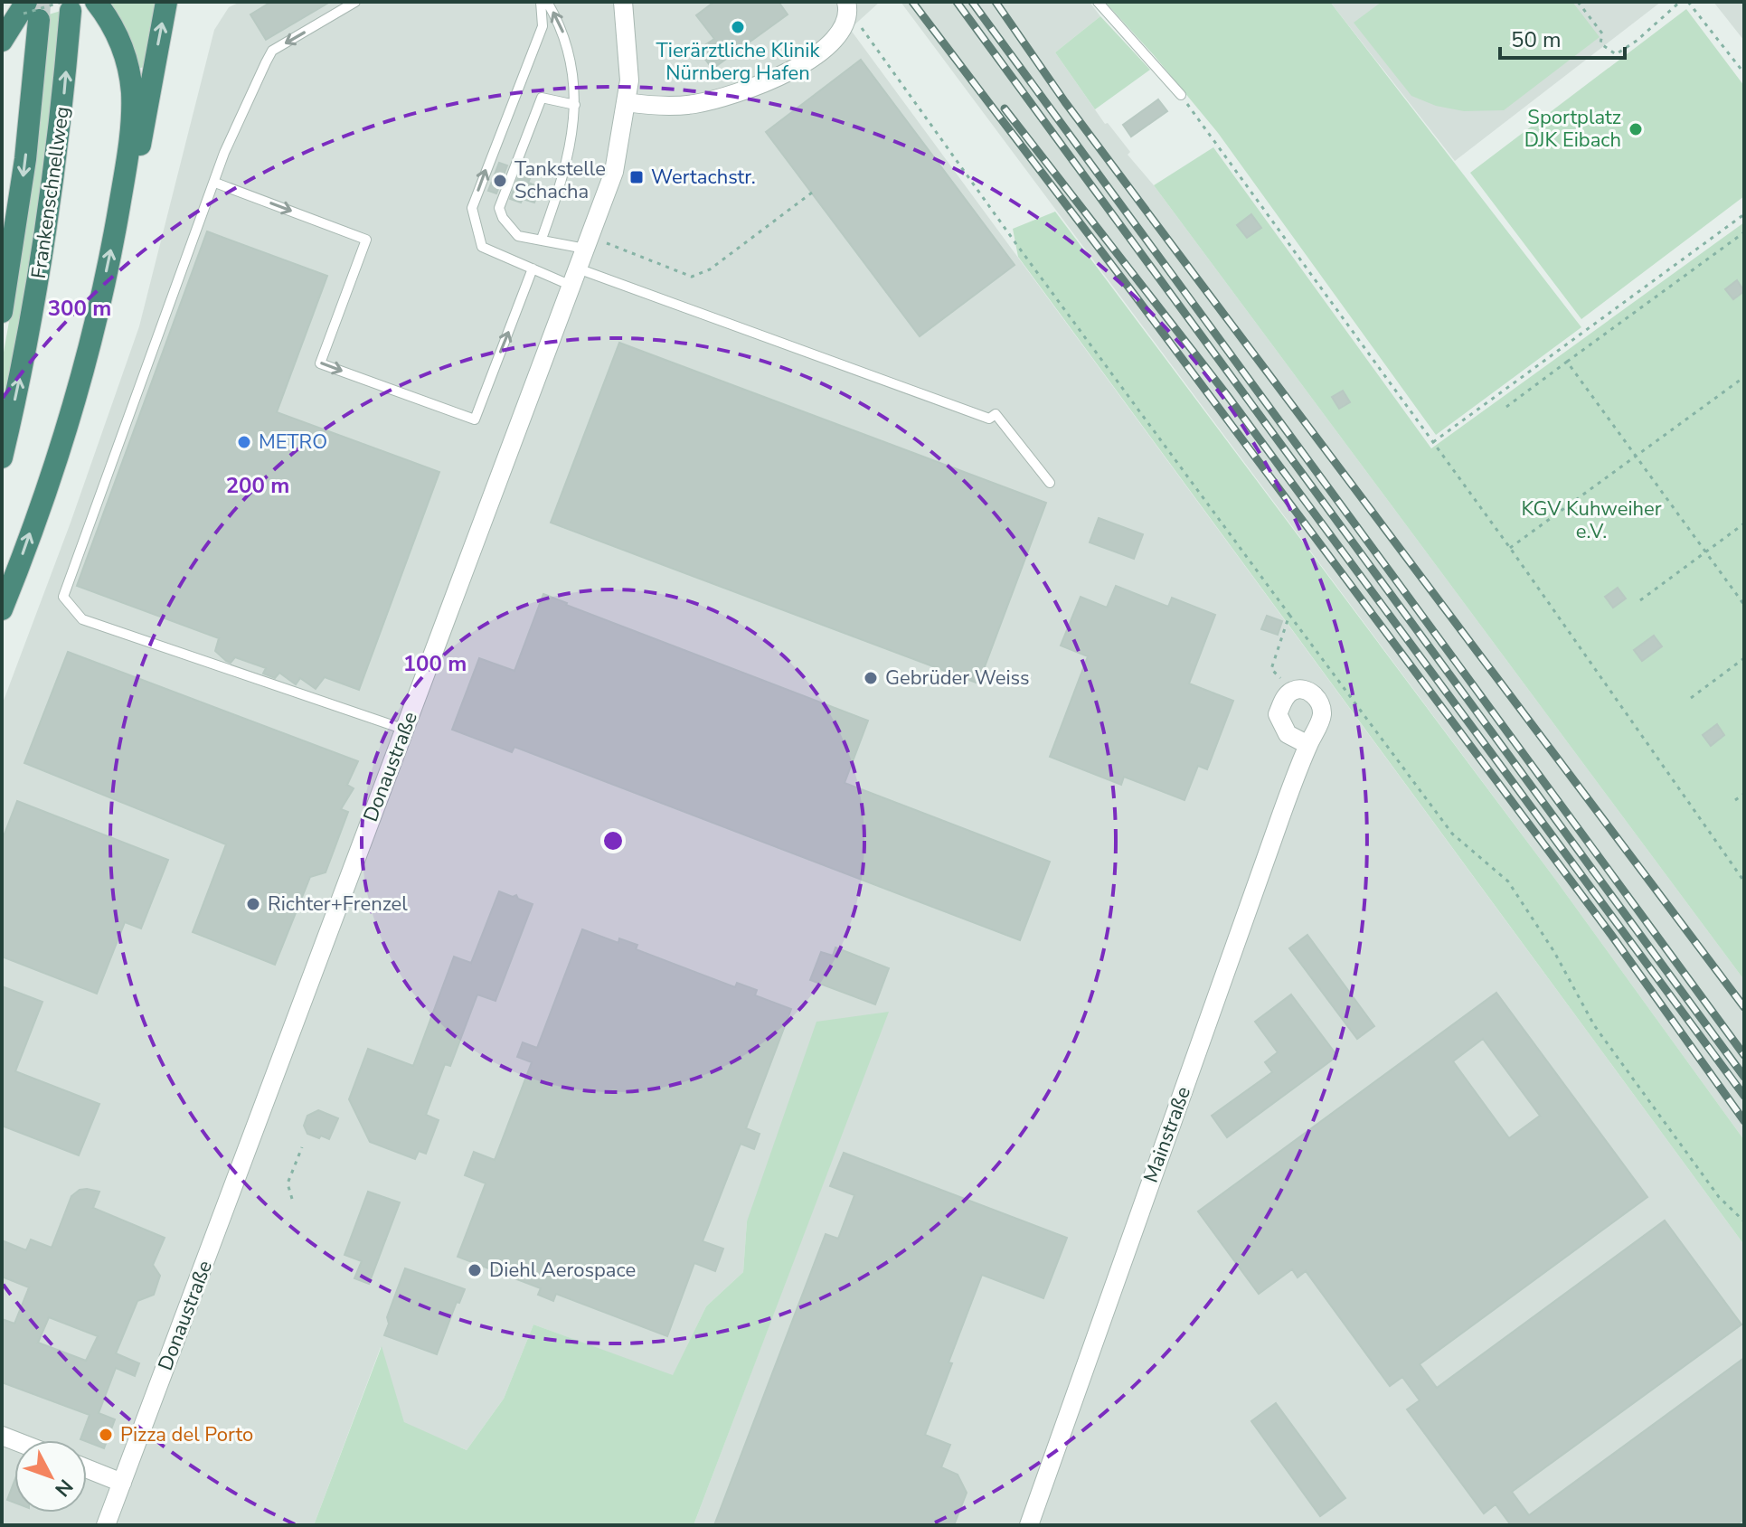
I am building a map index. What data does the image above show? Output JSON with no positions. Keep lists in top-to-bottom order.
{
  "streets": {
    "highway": ["Frankenschnellweg"],
    "street": ["Donaustraße", "Mainstraße"]
  },
  "parks": ["KGV Kuhweiher e.V."],
  "places": {
    "other": [
      "Tierärztliche Klinik Nürnberg Hafen",
      "Sportplatz DJK Eibach",
      "Tankstelle Schacha",
      "METRO",
      "Gebrüder Weiss",
      "Richter+Frenzel",
      "Diehl Aerospace",
      "Pizza del Porto"
    ],
    "transit": ["Wertachstr."]
  },
  "scale_bar": "50 m",
  "north": "bottom right",
  "rings": ["300 m", "200 m", "100 m"]
}
